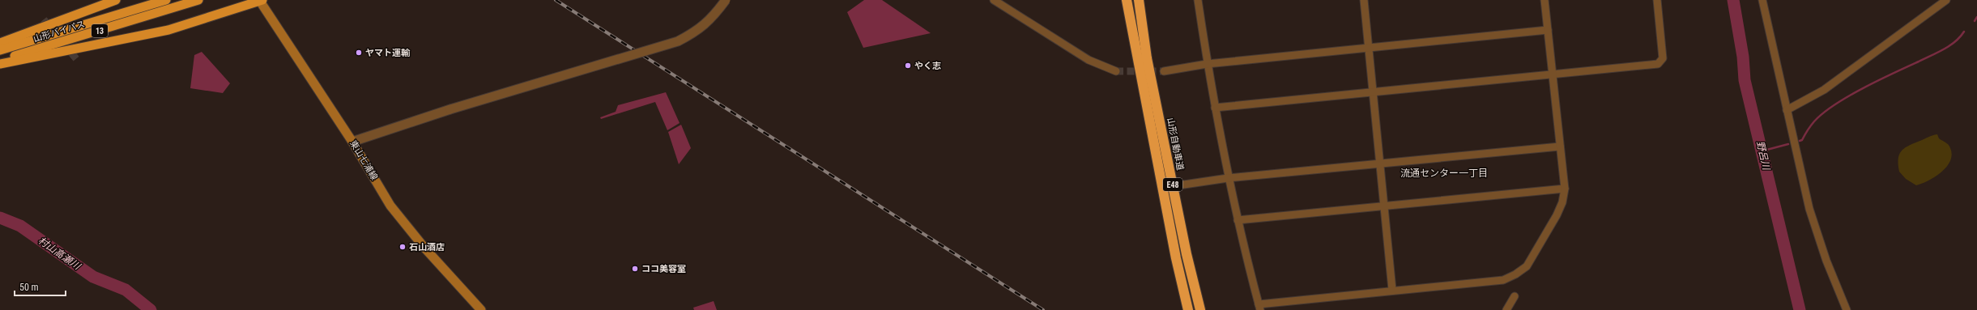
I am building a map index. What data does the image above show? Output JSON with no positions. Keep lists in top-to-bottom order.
{
  "streets": {
    "highway": [
      "13",
      "山形バイパス",
      "山形自動車道",
      "E48"
    ],
    "main road": ["東山七浦線"]
  },
  "districts": ["流通センター一丁目"],
  "water": ["野呂川", "村山高瀬川"],
  "places": [
    "ヤマト運輸",
    "やく志",
    "石山酒店",
    "ココ美容室"
  ],
  "scale_bar": "50 m"
}
